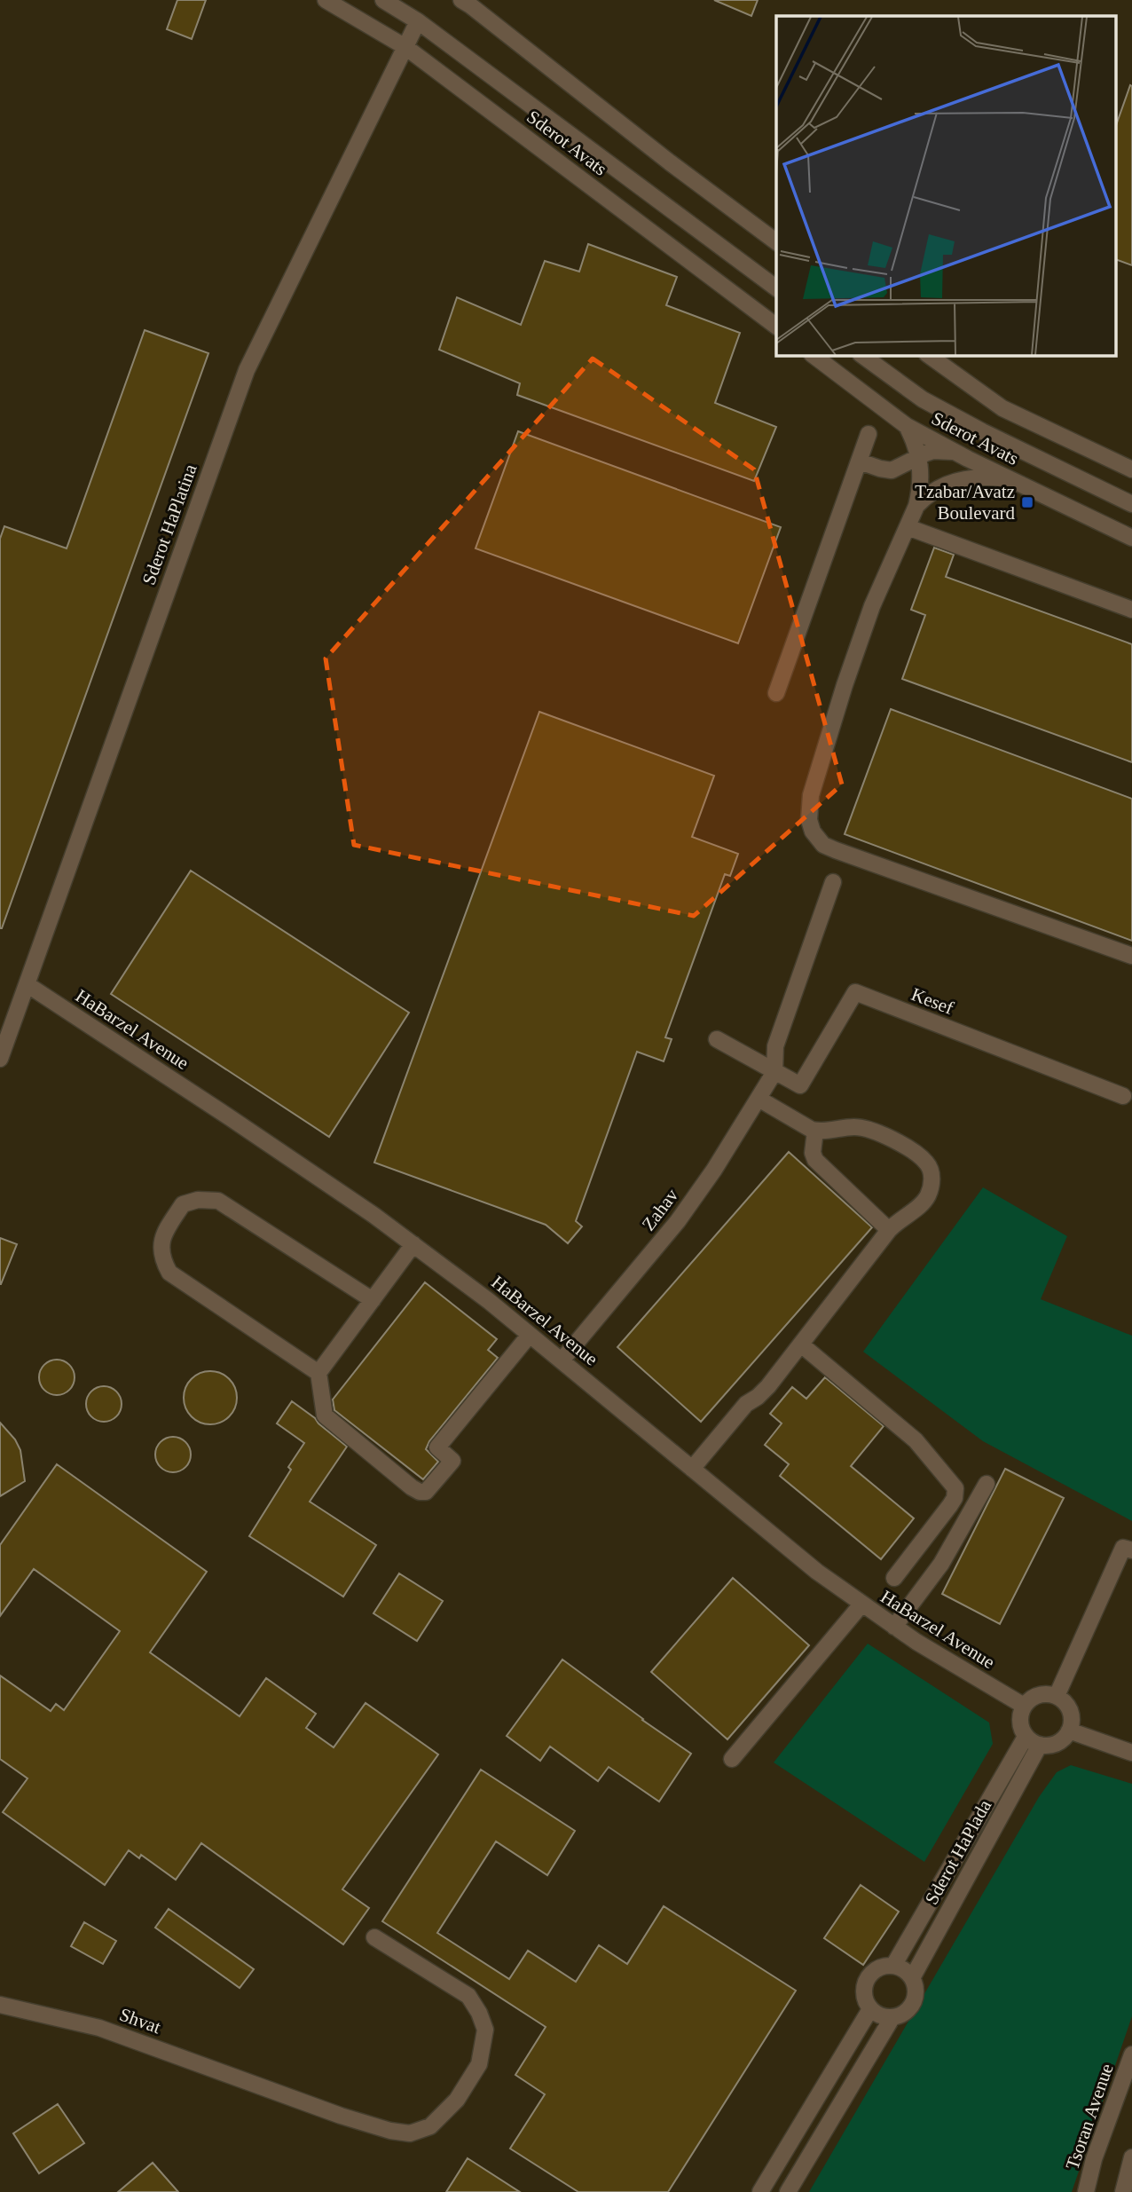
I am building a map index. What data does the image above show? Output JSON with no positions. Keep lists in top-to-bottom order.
{
  "streets": {
    "street": [
      "Sderot Avats",
      "Sderot HaPlatina",
      "Kesef",
      "HaBarzel Avenue",
      "Zahav",
      "Sderot HaPlada",
      "Shvat",
      "Tsoran Avenue"
    ]
  },
  "crossings": [
    ["Sderot Avats", "Sderot HaPlatina"],
    ["Sderot HaPlatina", "HaBarzel Avenue"],
    ["Kesef", "Zahav"],
    ["HaBarzel Avenue", "Zahav"],
    ["HaBarzel Avenue", "Sderot HaPlada"]
  ],
  "places": {
    "transit": ["Tzabar/Avatz Boulevard"]
  }
}
